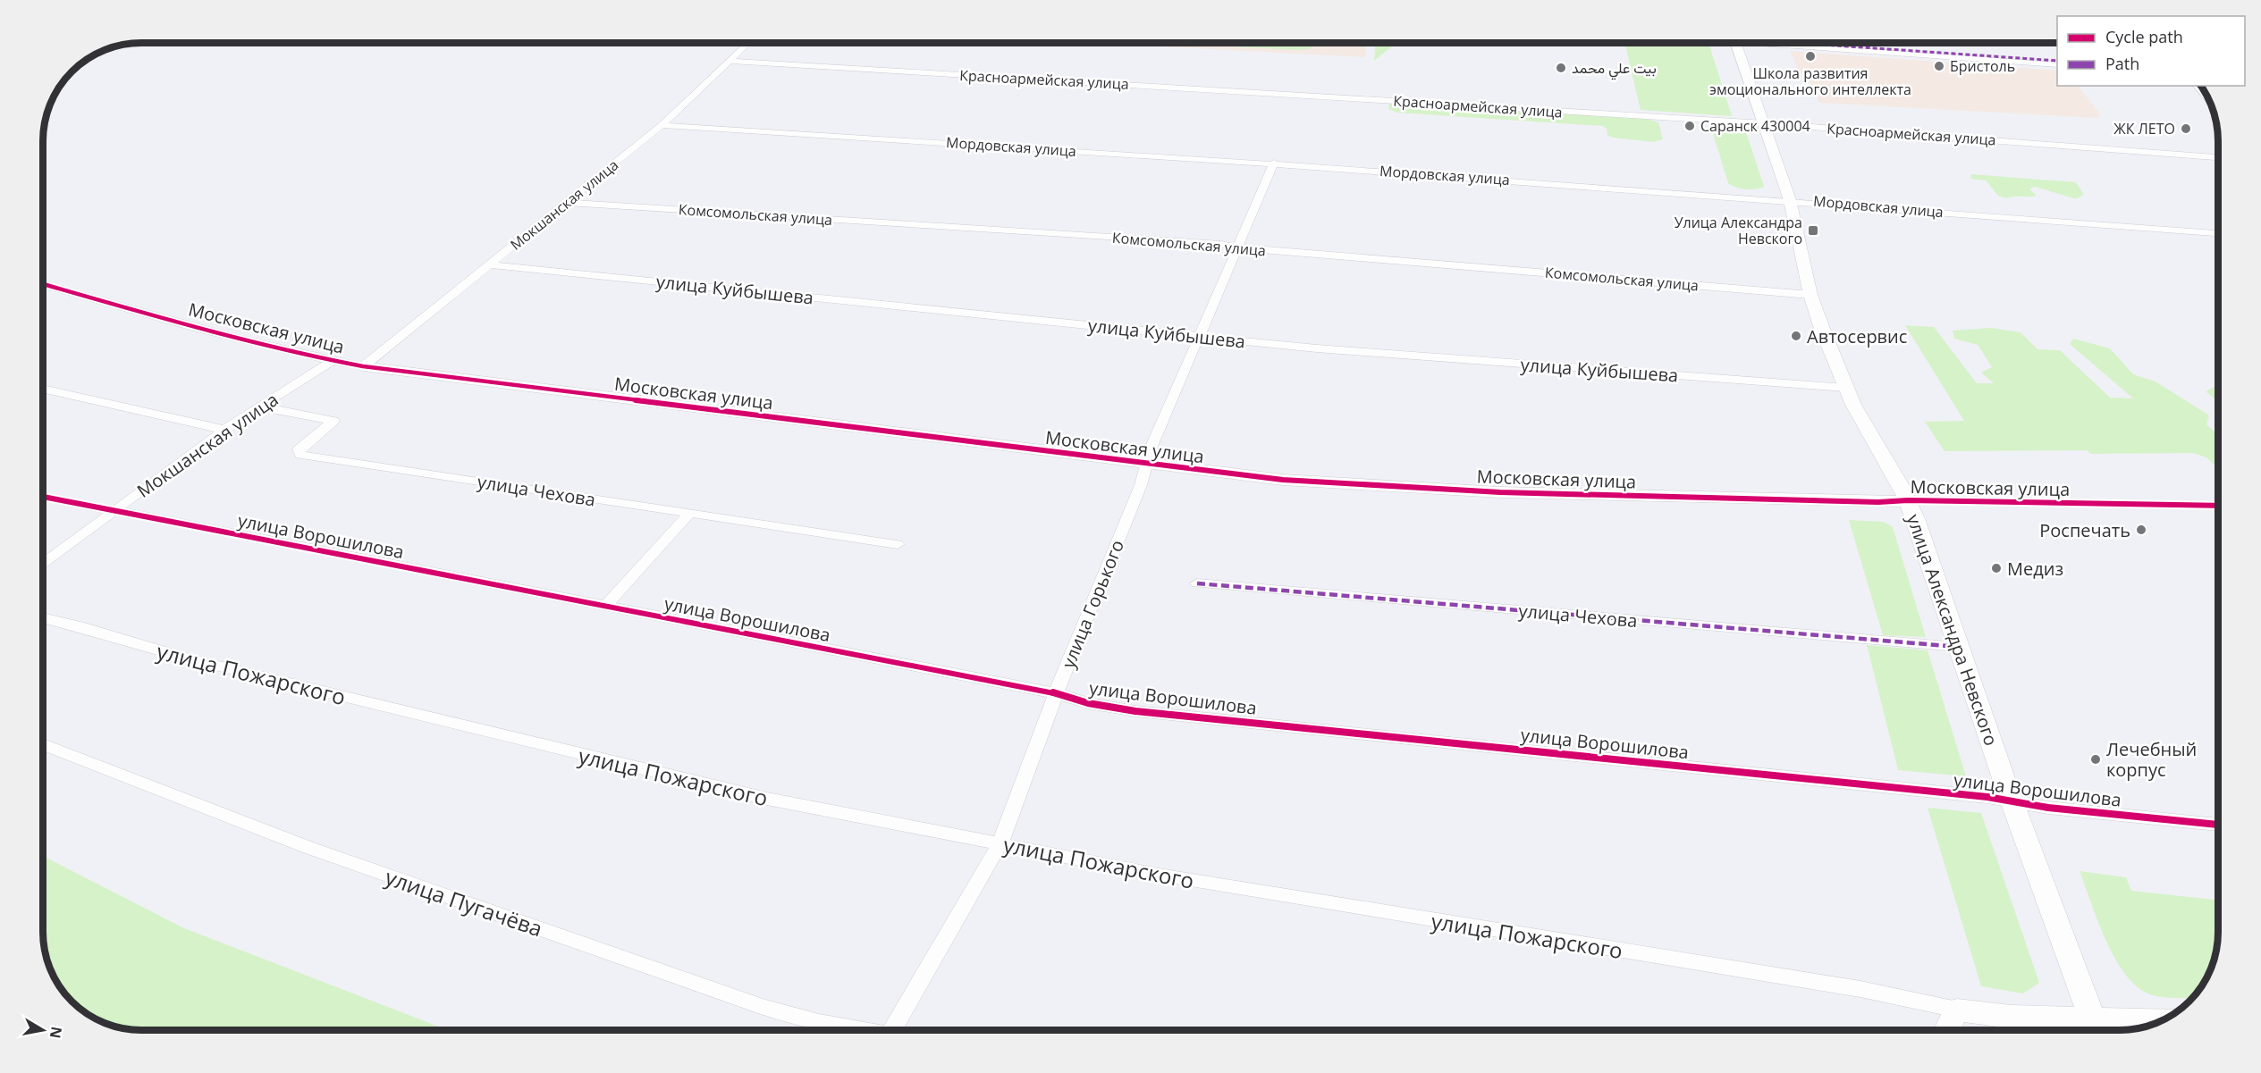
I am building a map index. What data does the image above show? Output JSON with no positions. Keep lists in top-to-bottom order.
{
  "streets": {
    "main road": ["Московская улица", "улица Александра Невского", "улица Пожарского"],
    "street": [
      "Красноармейская улица",
      "Мордовская улица",
      "Мокшанская улица",
      "Комсомольская улица",
      "улица Куйбышева",
      "улица Чехова",
      "улица Ворошилова",
      "улица Горького",
      "улица Пугачёва"
    ]
  },
  "crossings": [
    ["Красноармейская улица", "Мокшанская улица"],
    ["Красноармейская улица", "улица Александра Невского"],
    ["Мордовская улица", "Мокшанская улица"],
    ["Мордовская улица", "улица Горького"],
    ["Мордовская улица", "улица Александра Невского"],
    ["Мокшанская улица", "Комсомольская улица"],
    ["Мокшанская улица", "улица Куйбышева"],
    ["Мокшанская улица", "Московская улица"],
    ["Мокшанская улица", "улица Чехова"],
    ["Мокшанская улица", "улица Ворошилова"],
    ["Комсомольская улица", "улица Горького"],
    ["Комсомольская улица", "улица Александра Невского"],
    ["улица Куйбышева", "улица Горького"],
    ["улица Куйбышева", "улица Александра Невского"],
    ["Московская улица", "улица Горького"],
    ["Московская улица", "улица Александра Невского"],
    ["улица Чехова", "улица Александра Невского"],
    ["улица Ворошилова", "улица Горького"],
    ["улица Ворошилова", "улица Александра Невского"],
    ["улица Горького", "улица Пожарского"],
    ["улица Александра Невского", "улица Пожарского"]
  ],
  "places": {
    "other": [
      "Школа развития эмоционального интеллекта",
      "Бристоль",
      "بيت علي محمد",
      "Саранск 430004",
      "ЖК ЛЕТО",
      "Автосервис",
      "Роспечать",
      "Медиз",
      "Лечебный корпус"
    ],
    "transit": ["Улица Александра Невского"]
  },
  "legend": ["Cycle path", "Path"],
  "north": "right"
}
